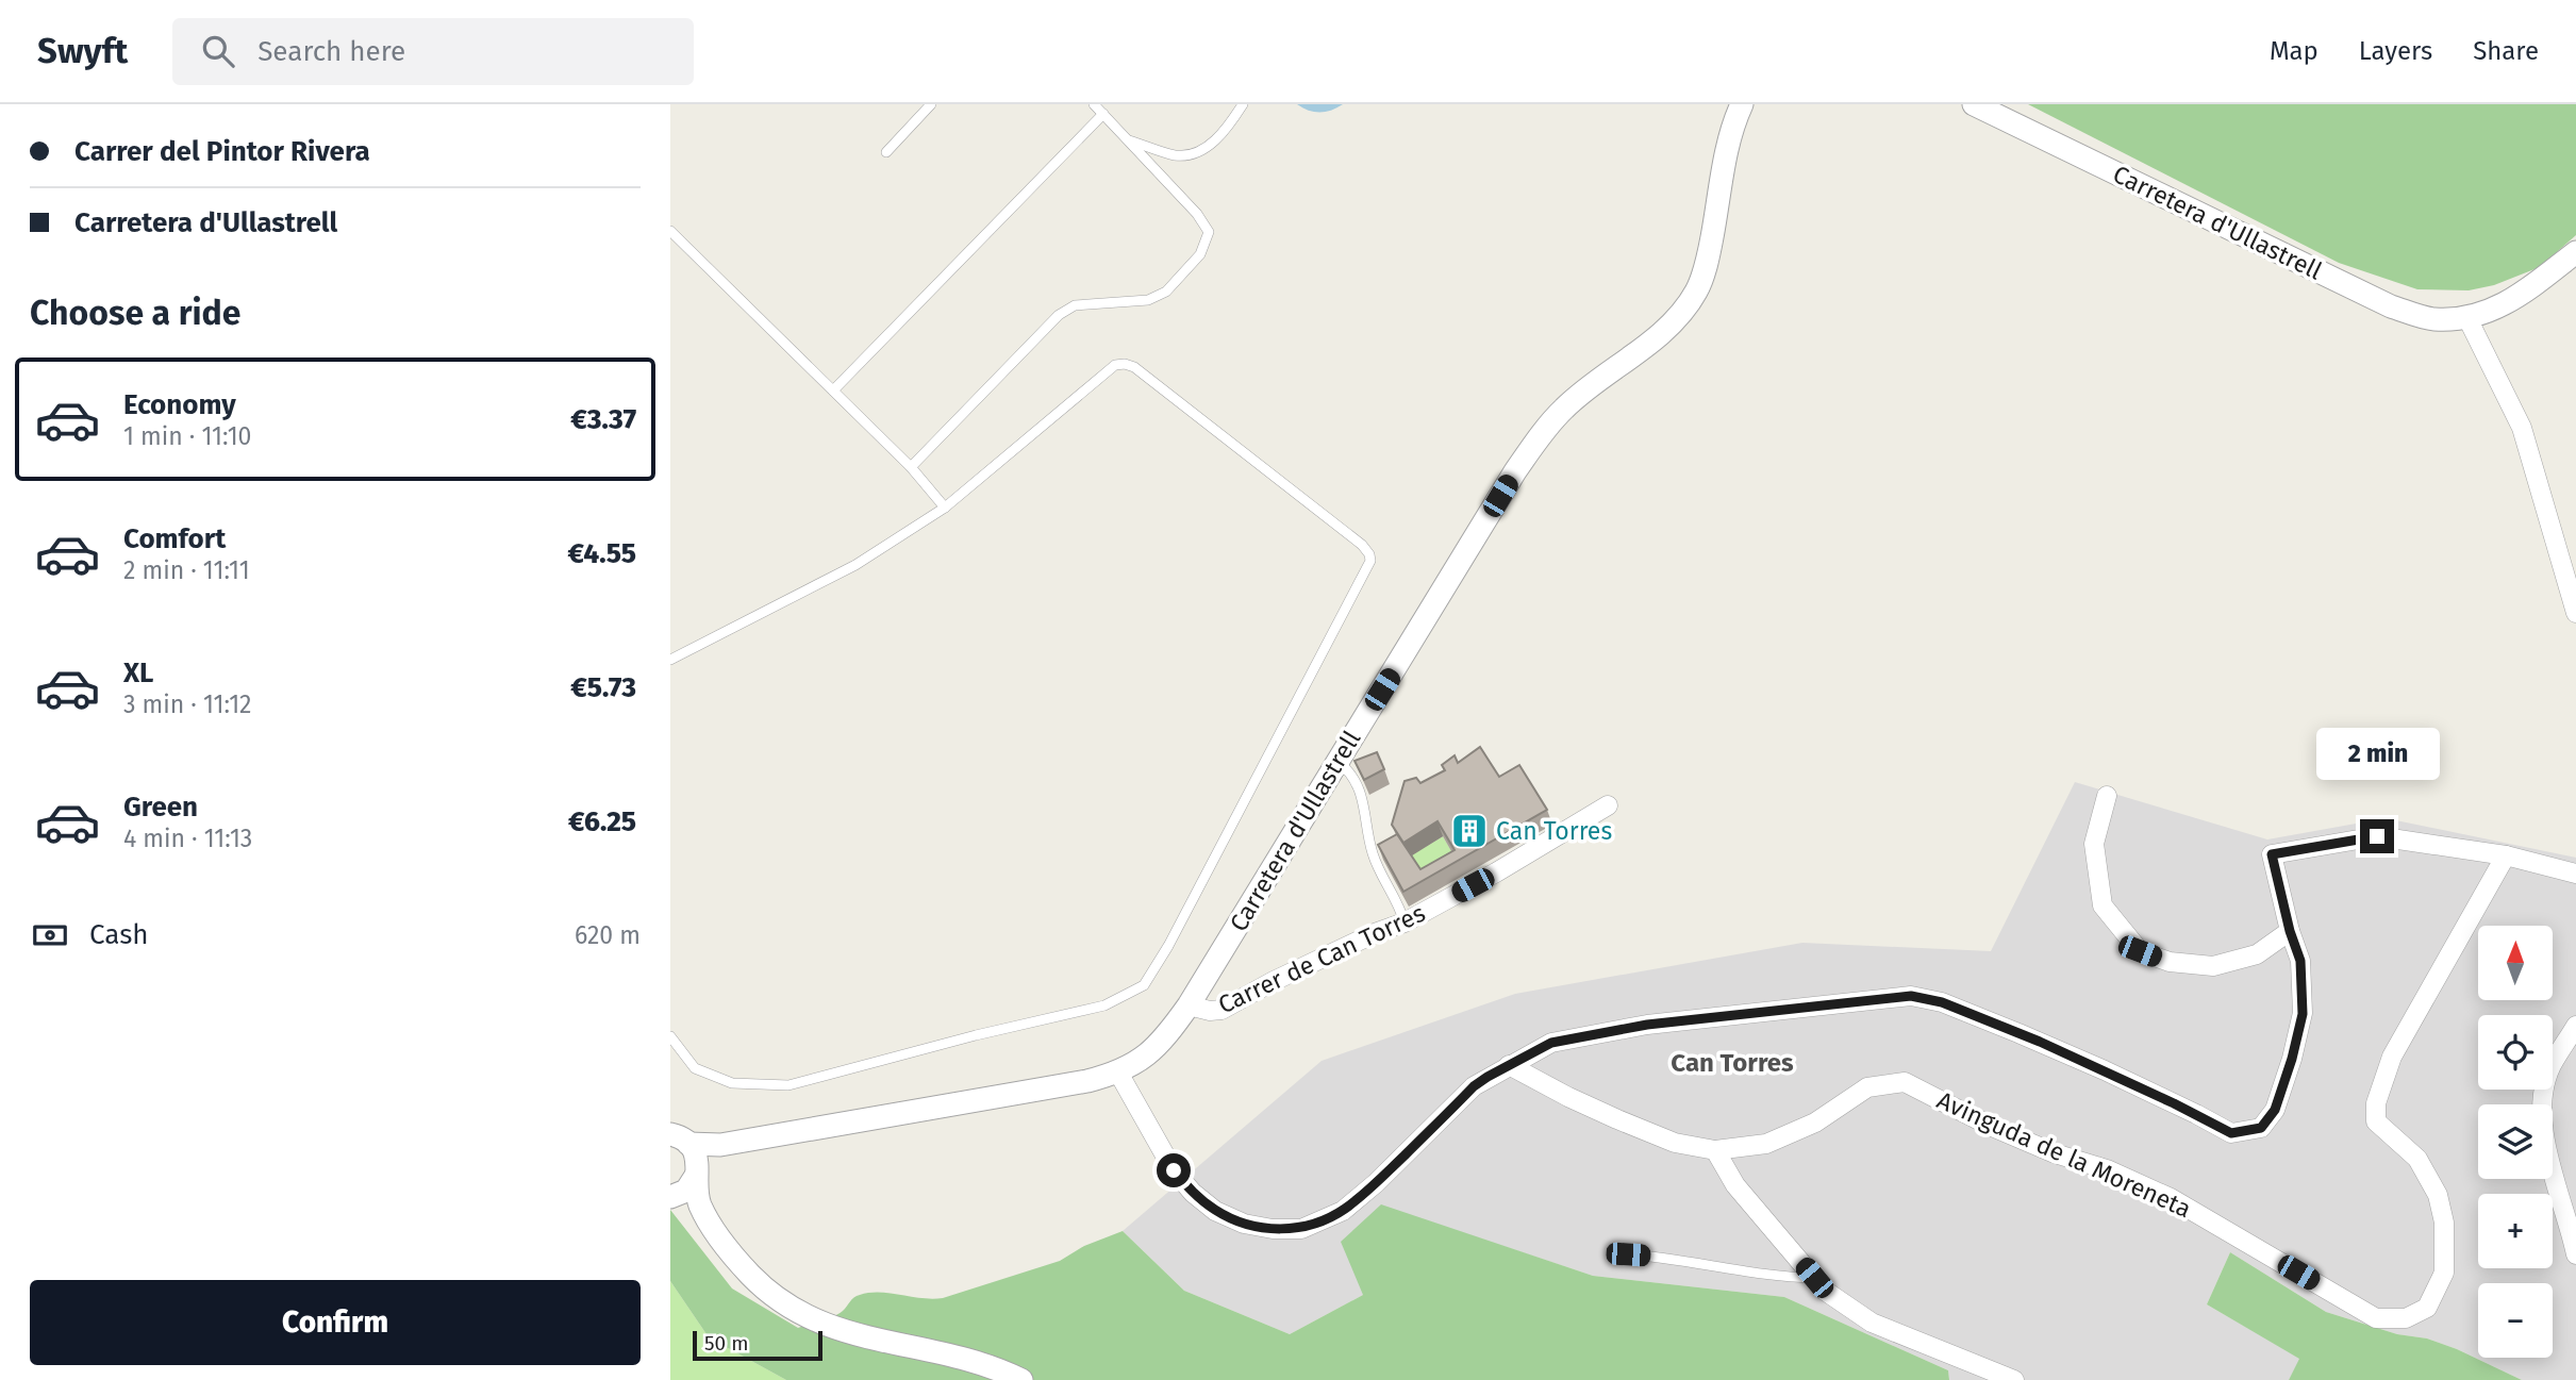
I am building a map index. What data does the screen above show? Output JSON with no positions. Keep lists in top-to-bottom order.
{
  "streets": {
    "street": ["Carretera d'Ullastrell", "Carrer de Can Torres", "Avinguda de la Moreneta"]
  },
  "crossings": [
    ["Carretera d'Ullastrell", "Carrer de Can Torres"]
  ],
  "districts": ["Can Torres"],
  "places": {
    "building": ["Can Torres"]
  },
  "scale_bar": "50 m",
  "north": "top",
  "page": {
    "header": "Swyft",
    "search": "Search here",
    "nav": ["Map", "Layers", "Share"],
    "banner": ["Carrer del Pintor Rivera", "Carretera d'Ullastrell"],
    "heading": "Choose a ride",
    "list": [
      {
        "name": "Economy",
        "note": "1 min · 11:10",
        "value": "€3.37"
      },
      {
        "name": "Comfort",
        "note": "2 min · 11:11",
        "value": "€4.55"
      },
      {
        "name": "XL",
        "note": "3 min · 11:12",
        "value": "€5.73"
      },
      {
        "name": "Green",
        "note": "4 min · 11:13",
        "value": "€6.25"
      }
    ],
    "bubble": "2 min",
    "pay": ["Cash", "620 m"],
    "map_buttons": ["+", "−"],
    "buttons": "Confirm",
    "scale": "50 m"
  }
}
